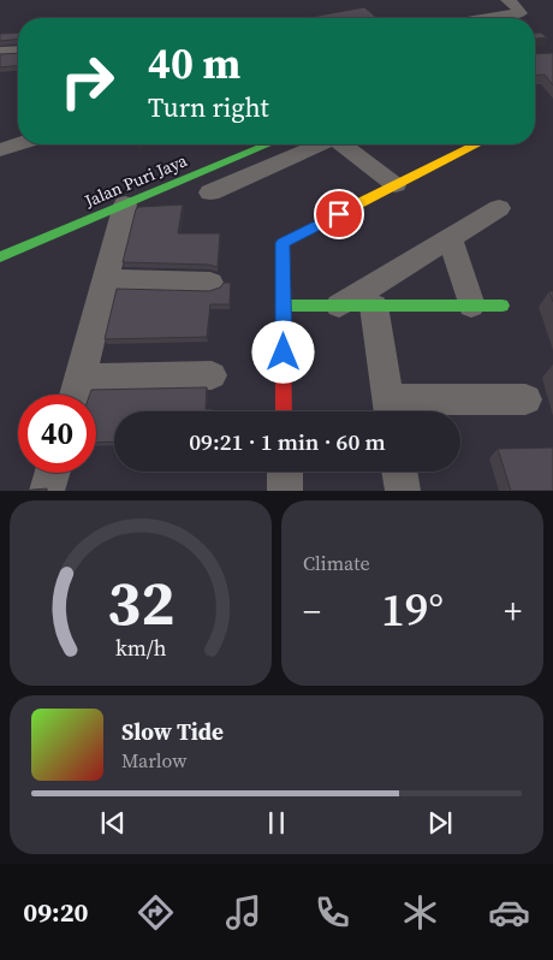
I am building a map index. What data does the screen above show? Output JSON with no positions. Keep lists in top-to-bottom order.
{
  "streets": {
    "street": ["Jalan Puri Jaya"]
  },
  "page": {
    "turn": ["40 m", "Turn right"],
    "limit": "40",
    "trip": "09:21 · 1 min · 60 m",
    "tile": "Climate",
    "heat": ["−", "19°", "+"],
    "song": ["Slow Tide", "Marlow"],
    "tabs": "09:20",
    "gauge": ["32", "km/h"]
  }
}
